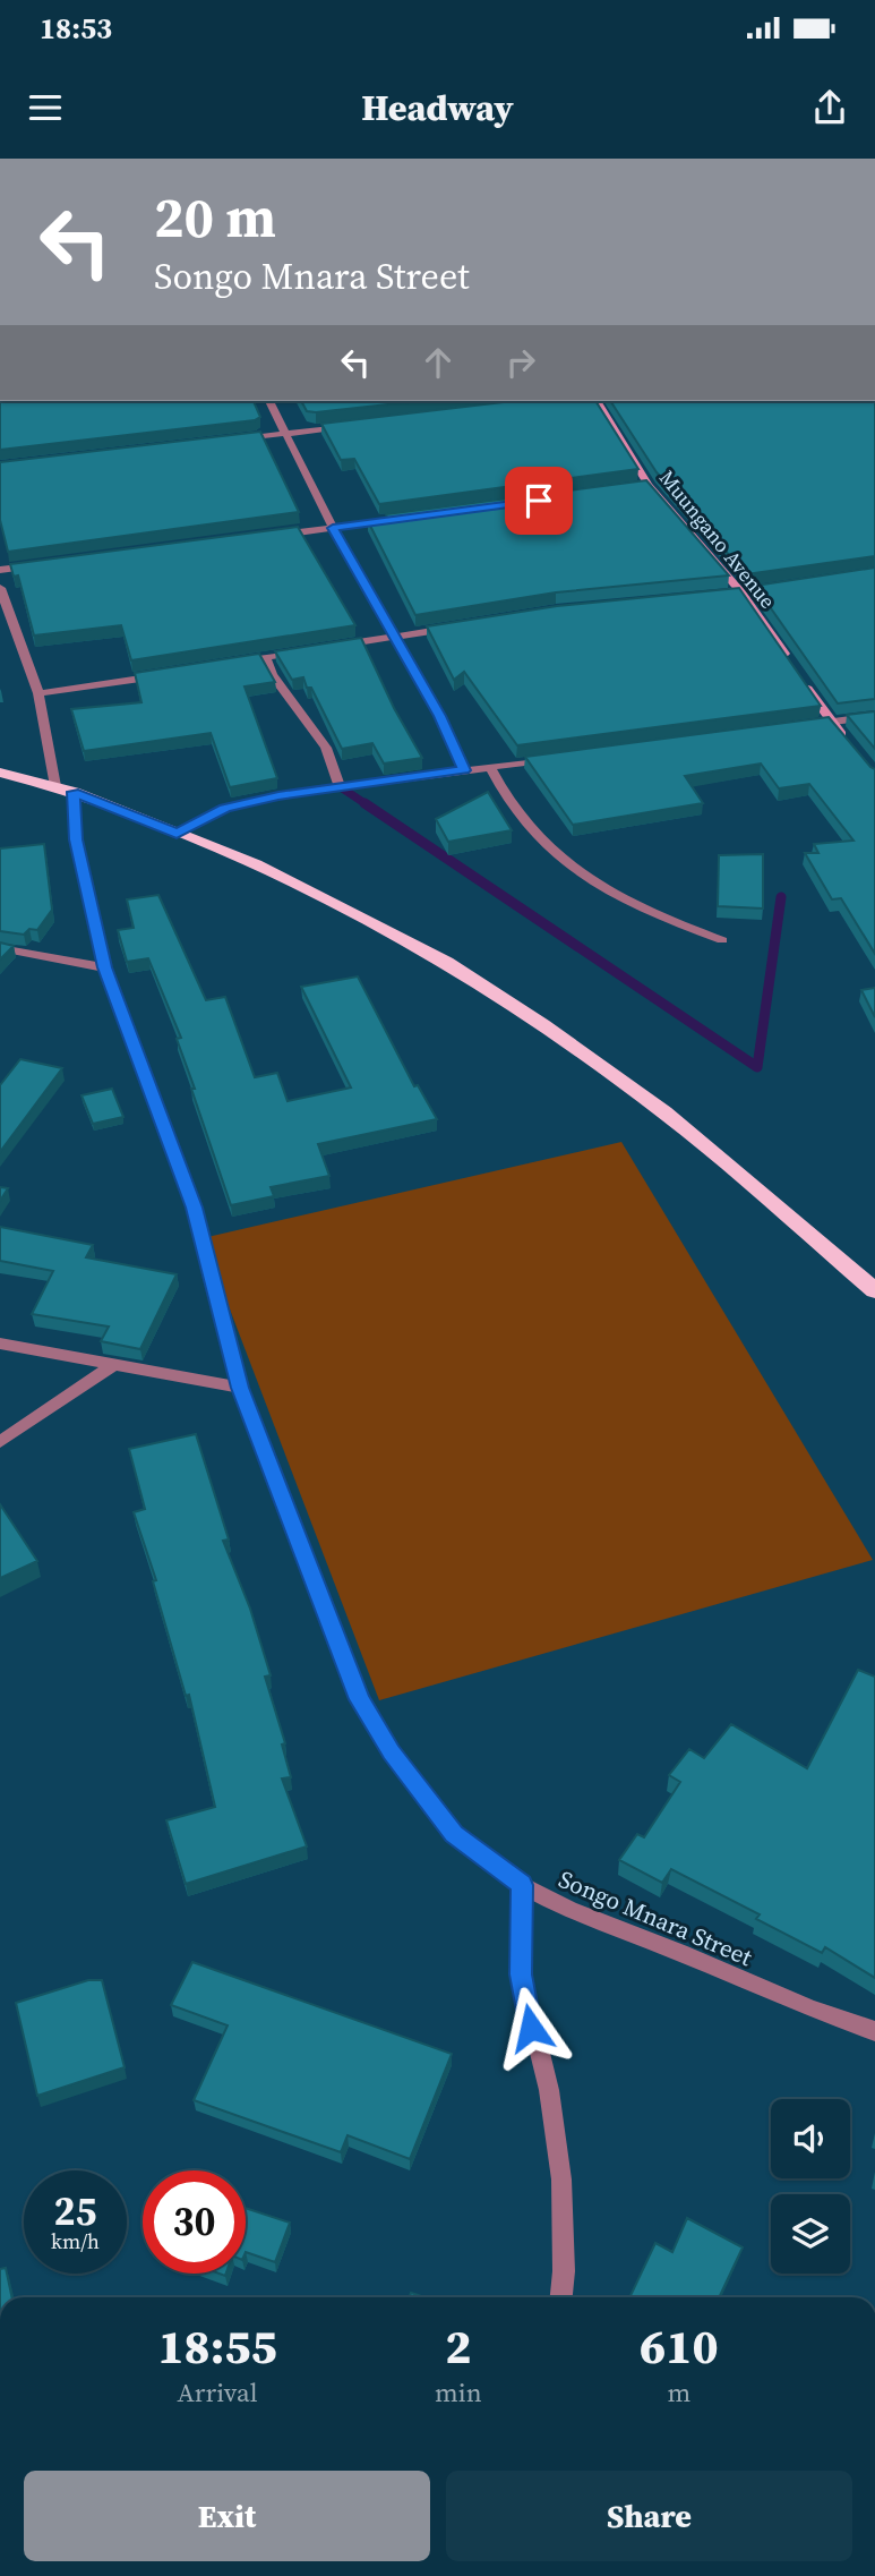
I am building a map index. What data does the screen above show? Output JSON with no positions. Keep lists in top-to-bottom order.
{
  "streets": {
    "main road": ["Muungano Avenue"],
    "street": ["Songo Mnara Street"]
  },
  "page": {
    "status": "18:53",
    "header": "Headway",
    "turn": ["20 m", "Songo Mnara Street"],
    "speed": "25 km/h",
    "limit": "30",
    "eta": [
      "18:55",
      "Arrival",
      "2",
      "min",
      "610",
      "m"
    ],
    "buttons": ["Exit", "Share"]
  }
}
